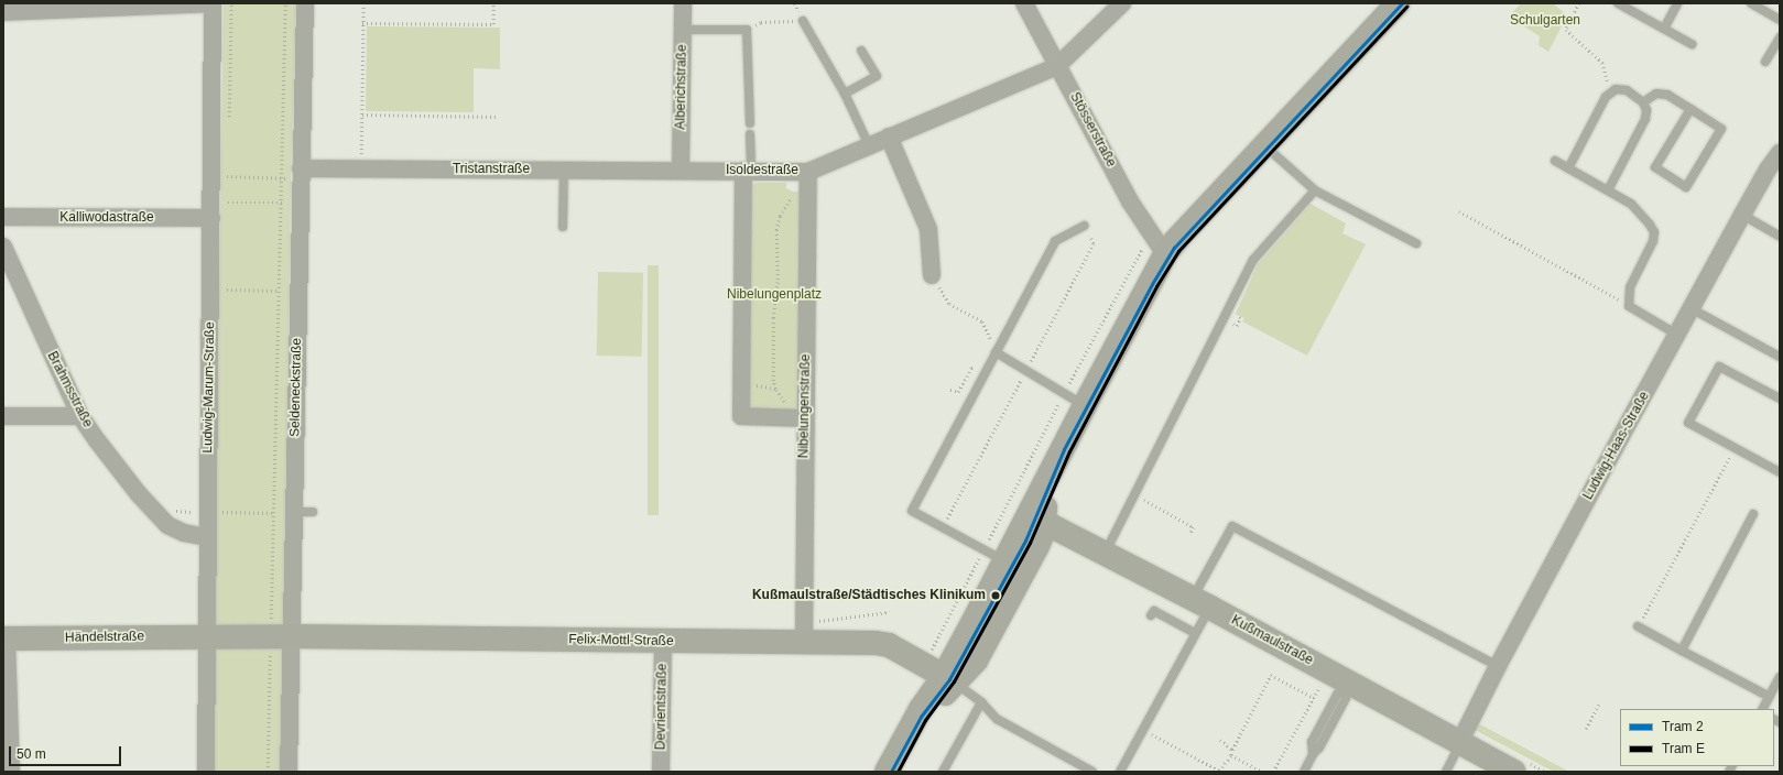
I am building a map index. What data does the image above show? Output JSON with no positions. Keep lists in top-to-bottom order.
{
  "streets": {
    "street": [
      "Alberichstraße",
      "Stösserstraße",
      "Tristanstraße",
      "Isoldestraße",
      "Kalliwodastraße",
      "Ludwig-Marum-Straße",
      "Seldeneckstraße",
      "Brahmsstraße",
      "Nibelungenstraße",
      "Ludwig-Haas-Straße",
      "Händelstraße",
      "Felix-Mottl-Straße",
      "Kußmaulstraße",
      "Devrientstraße"
    ]
  },
  "crossings": [
    ["Alberichstraße", "Tristanstraße"],
    ["Alberichstraße", "Isoldestraße"],
    ["Stösserstraße", "Isoldestraße"],
    ["Tristanstraße", "Isoldestraße"],
    ["Tristanstraße", "Seldeneckstraße"],
    ["Isoldestraße", "Nibelungenstraße"],
    ["Kalliwodastraße", "Ludwig-Marum-Straße"],
    ["Ludwig-Marum-Straße", "Brahmsstraße"],
    ["Ludwig-Marum-Straße", "Händelstraße"],
    ["Seldeneckstraße", "Händelstraße"],
    ["Seldeneckstraße", "Felix-Mottl-Straße"],
    ["Nibelungenstraße", "Felix-Mottl-Straße"],
    ["Ludwig-Haas-Straße", "Kußmaulstraße"],
    ["Händelstraße", "Felix-Mottl-Straße"],
    ["Felix-Mottl-Straße", "Devrientstraße"]
  ],
  "parks": ["Schulgarten", "Nibelungenplatz"],
  "places": ["Kußmaulstraße/Städtisches Klinikum"],
  "lines": ["tram line 2", "tram line E"],
  "legend": ["Tram 2", "Tram E"],
  "scale_bar": "50 m"
}
